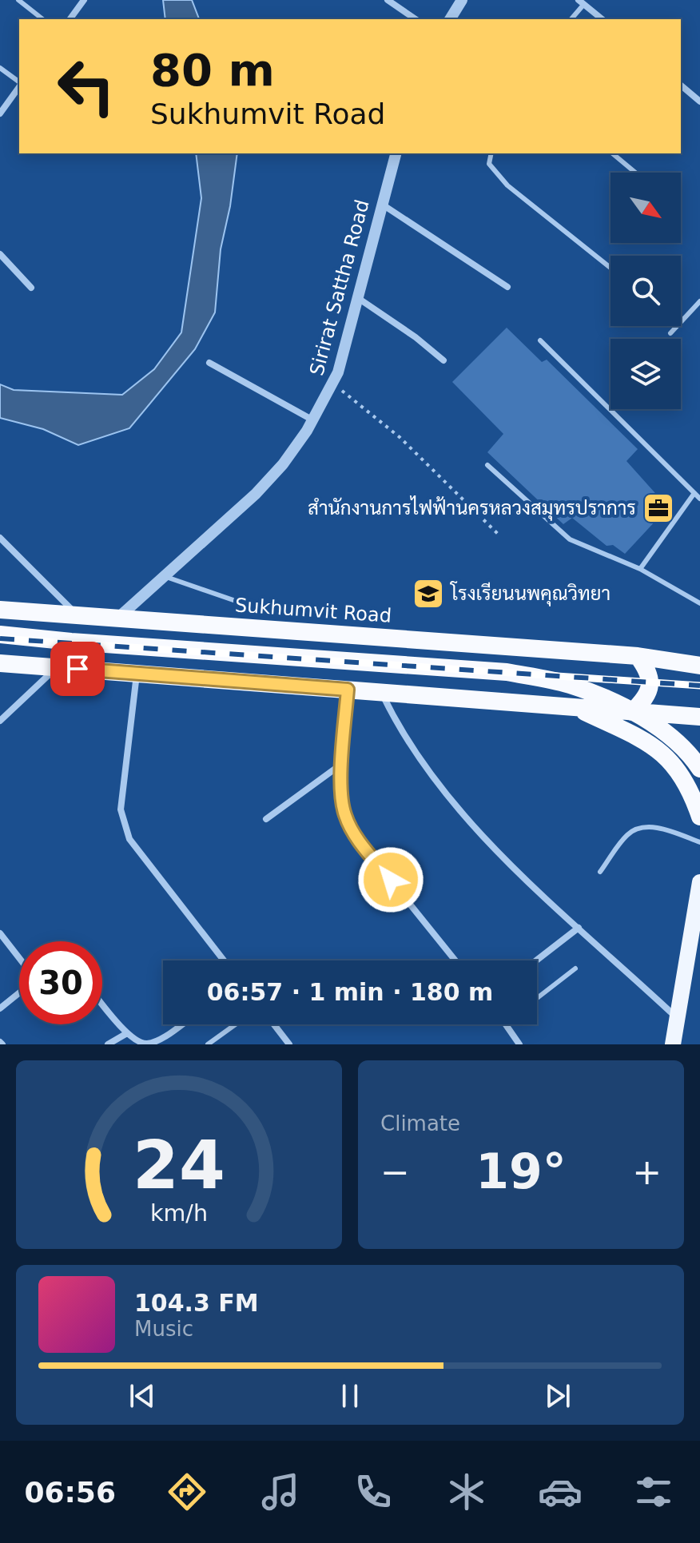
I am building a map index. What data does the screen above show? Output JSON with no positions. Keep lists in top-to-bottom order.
{
  "streets": {
    "highway": ["Sukhumvit Road"],
    "street": ["Sirirat Sattha Road"]
  },
  "crossings": [
    ["Sirirat Sattha Road", "Sukhumvit Road"]
  ],
  "places": {
    "office": ["สำนักงานการไฟฟ้านครหลวงสมุทรปราการ"],
    "school or university": ["โรงเรียนนพคุณวิทยา"]
  },
  "north": "bottom right",
  "page": {
    "turn": ["80 m", "Sukhumvit Road"],
    "limit": "30",
    "trip": "06:57 · 1 min · 180 m",
    "tile": "Climate",
    "heat": ["−", "19°", "+"],
    "song": ["104.3 FM", "Music"],
    "tabs": "06:56",
    "gauge": ["24", "km/h"]
  }
}
